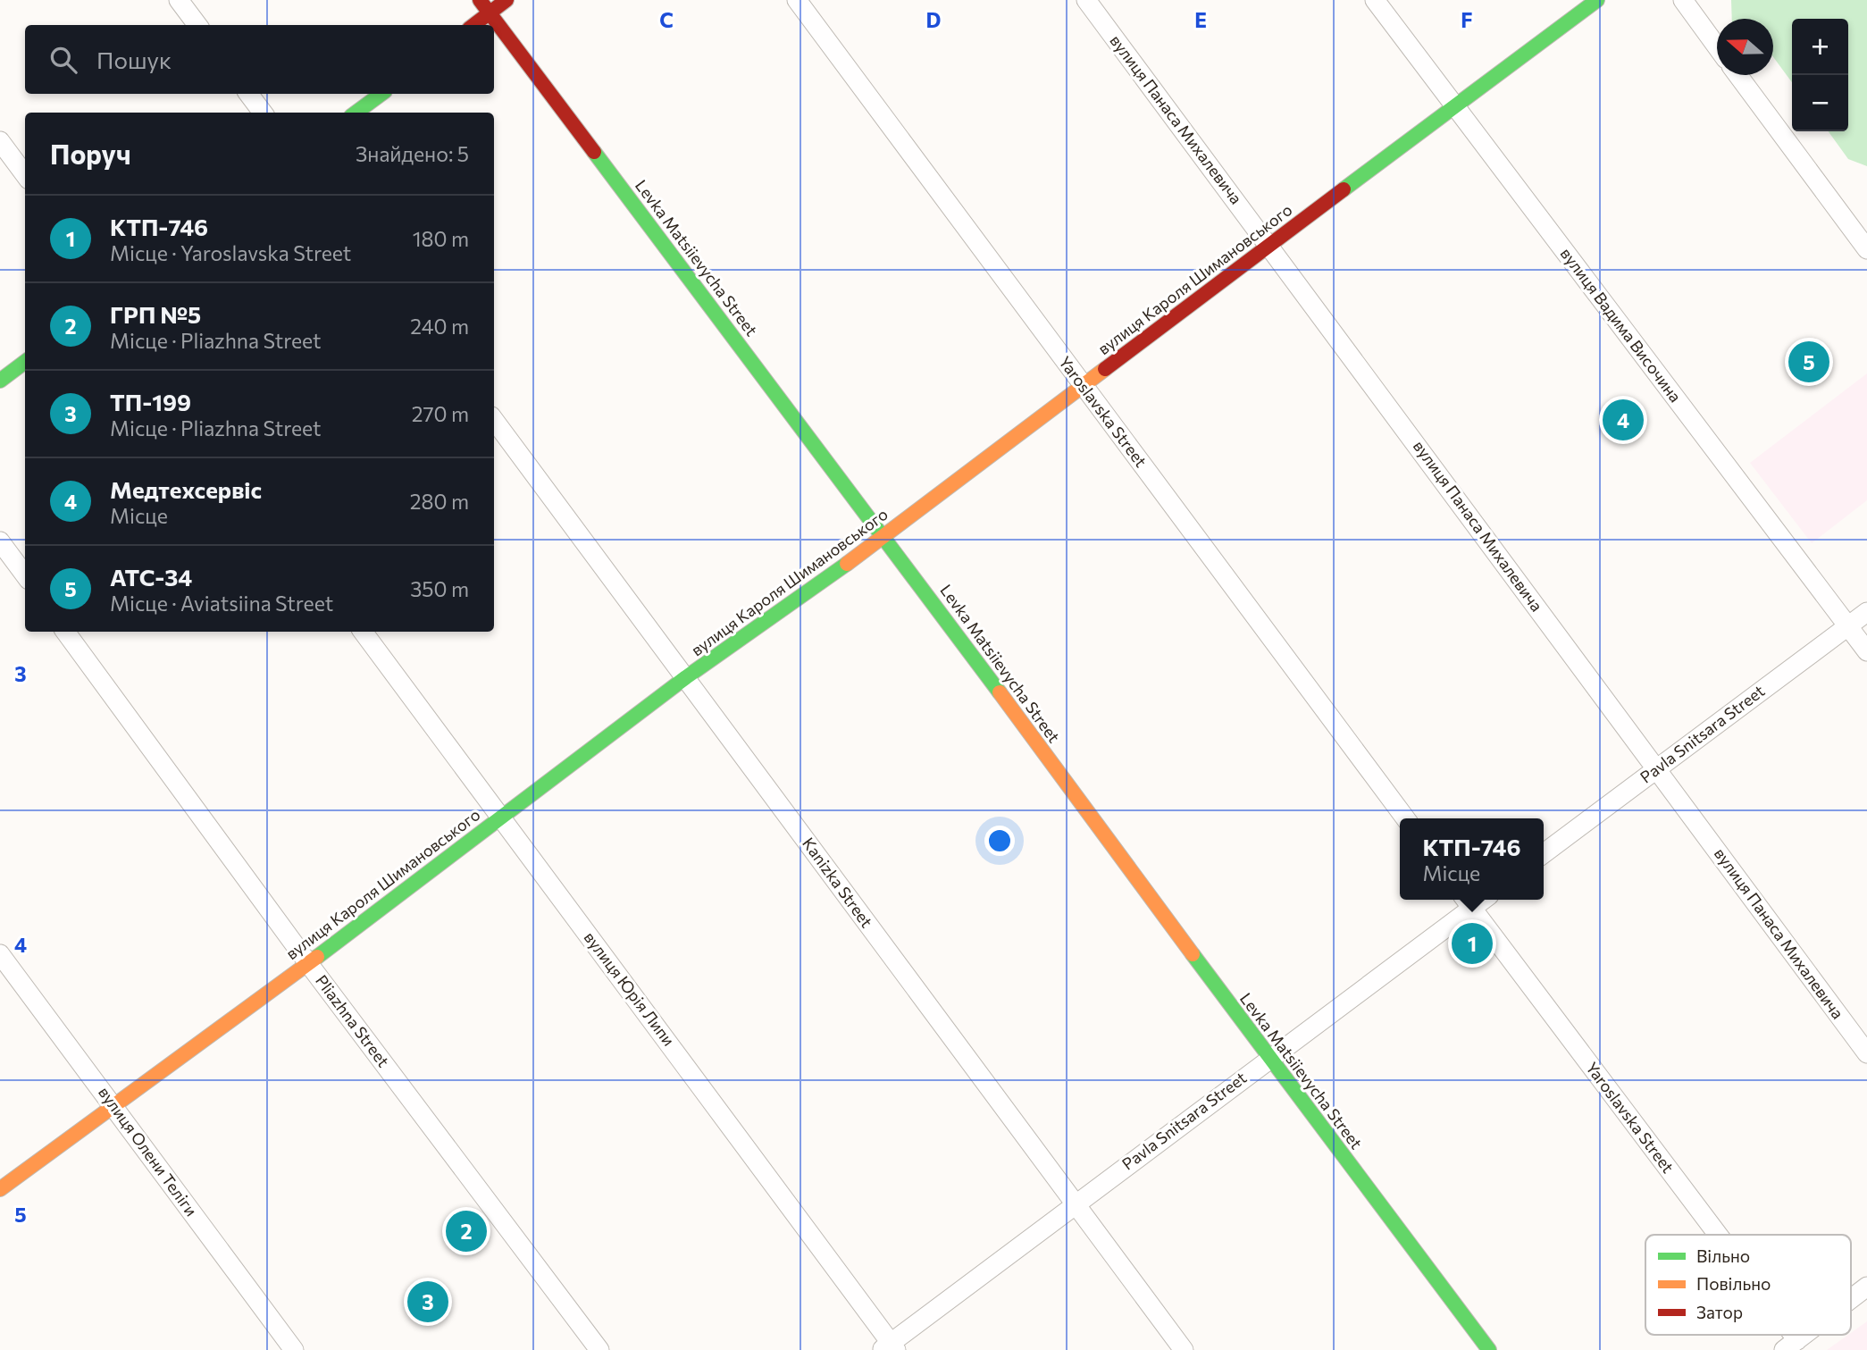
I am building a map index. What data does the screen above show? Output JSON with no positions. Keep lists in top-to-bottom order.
{
  "streets": {
    "street": [
      "вулиця Панаса Михалевича",
      "Levka Matsiievycha Street",
      "вулиця Кароля Шимановського",
      "вулиця Вадима Височина",
      "Yaroslavska Street",
      "Pavla Snitsara Street",
      "Kanizka Street",
      "вулиця Юрія Липи",
      "Pliazhna Street",
      "вулиця Олени Теліги"
    ]
  },
  "crossings": [
    ["вулиця Панаса Михалевича", "вулиця Кароля Шимановського"],
    ["вулиця Панаса Михалевича", "Pavla Snitsara Street"],
    ["Levka Matsiievycha Street", "вулиця Кароля Шимановського"],
    ["Levka Matsiievycha Street", "Pavla Snitsara Street"],
    ["вулиця Кароля Шимановського", "вулиця Вадима Височина"],
    ["вулиця Кароля Шимановського", "Yaroslavska Street"],
    ["вулиця Кароля Шимановського", "Kanizka Street"],
    ["вулиця Кароля Шимановського", "вулиця Юрія Липи"],
    ["вулиця Кароля Шимановського", "Pliazhna Street"],
    ["вулиця Кароля Шимановського", "вулиця Олени Теліги"],
    ["вулиця Вадима Височина", "Pavla Snitsara Street"],
    ["Yaroslavska Street", "Pavla Snitsara Street"],
    ["Pavla Snitsara Street", "Kanizka Street"],
    ["Pavla Snitsara Street", "вулиця Юрія Липи"]
  ],
  "legend": ["Вільно", "Повільно", "Затор"],
  "north": "left",
  "page": {
    "map_buttons": ["+", "−"],
    "search": "Пошук",
    "heading": ["Поруч", "Знайдено: 5"],
    "list": [
      {
        "mark": "1",
        "name": "КТП-746",
        "note": "Місце · Yaroslavska Street",
        "value": "180 m"
      },
      {
        "mark": "2",
        "name": "ГРП №5",
        "note": "Місце · Pliazhna Street",
        "value": "240 m"
      },
      {
        "mark": "3",
        "name": "ТП-199",
        "note": "Місце · Pliazhna Street",
        "value": "270 m"
      },
      {
        "mark": "4",
        "name": "Медтехсервіс",
        "note": "Місце",
        "value": "280 m"
      },
      {
        "mark": "5",
        "name": "АТС-34",
        "note": "Місце · Aviatsiina Street",
        "value": "350 m"
      }
    ],
    "pins": [
      "5",
      "4",
      "1",
      "2",
      "3"
    ],
    "popup": ["КТП-746", "Місце"]
  },
  "grid": {
    "columns": [
      "C",
      "D",
      "E",
      "F"
    ],
    "rows": ["3", "4", "5"]
  }
}
